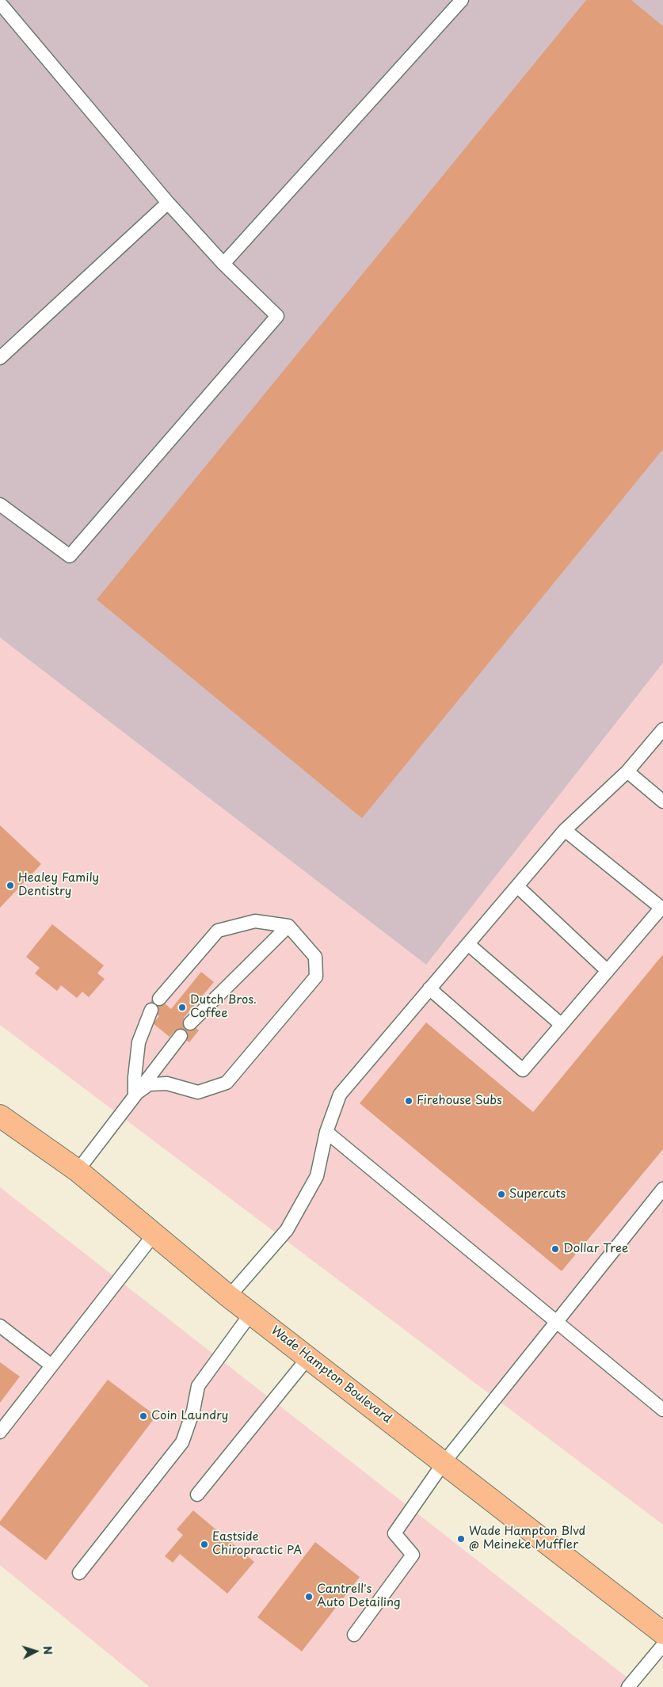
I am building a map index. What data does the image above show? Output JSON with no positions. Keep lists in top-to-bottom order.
{
  "streets": {
    "main road": ["Wade Hampton Boulevard"]
  },
  "places": [
    "Healey Family Dentistry",
    "Dutch Bros. Coffee",
    "Firehouse Subs",
    "Supercuts",
    "Dollar Tree",
    "Coin Laundry",
    "Wade Hampton Blvd @ Meineke Muffler",
    "Eastside Chiropractic PA",
    "Cantrell's Auto Detailing"
  ],
  "north": "right"
}
